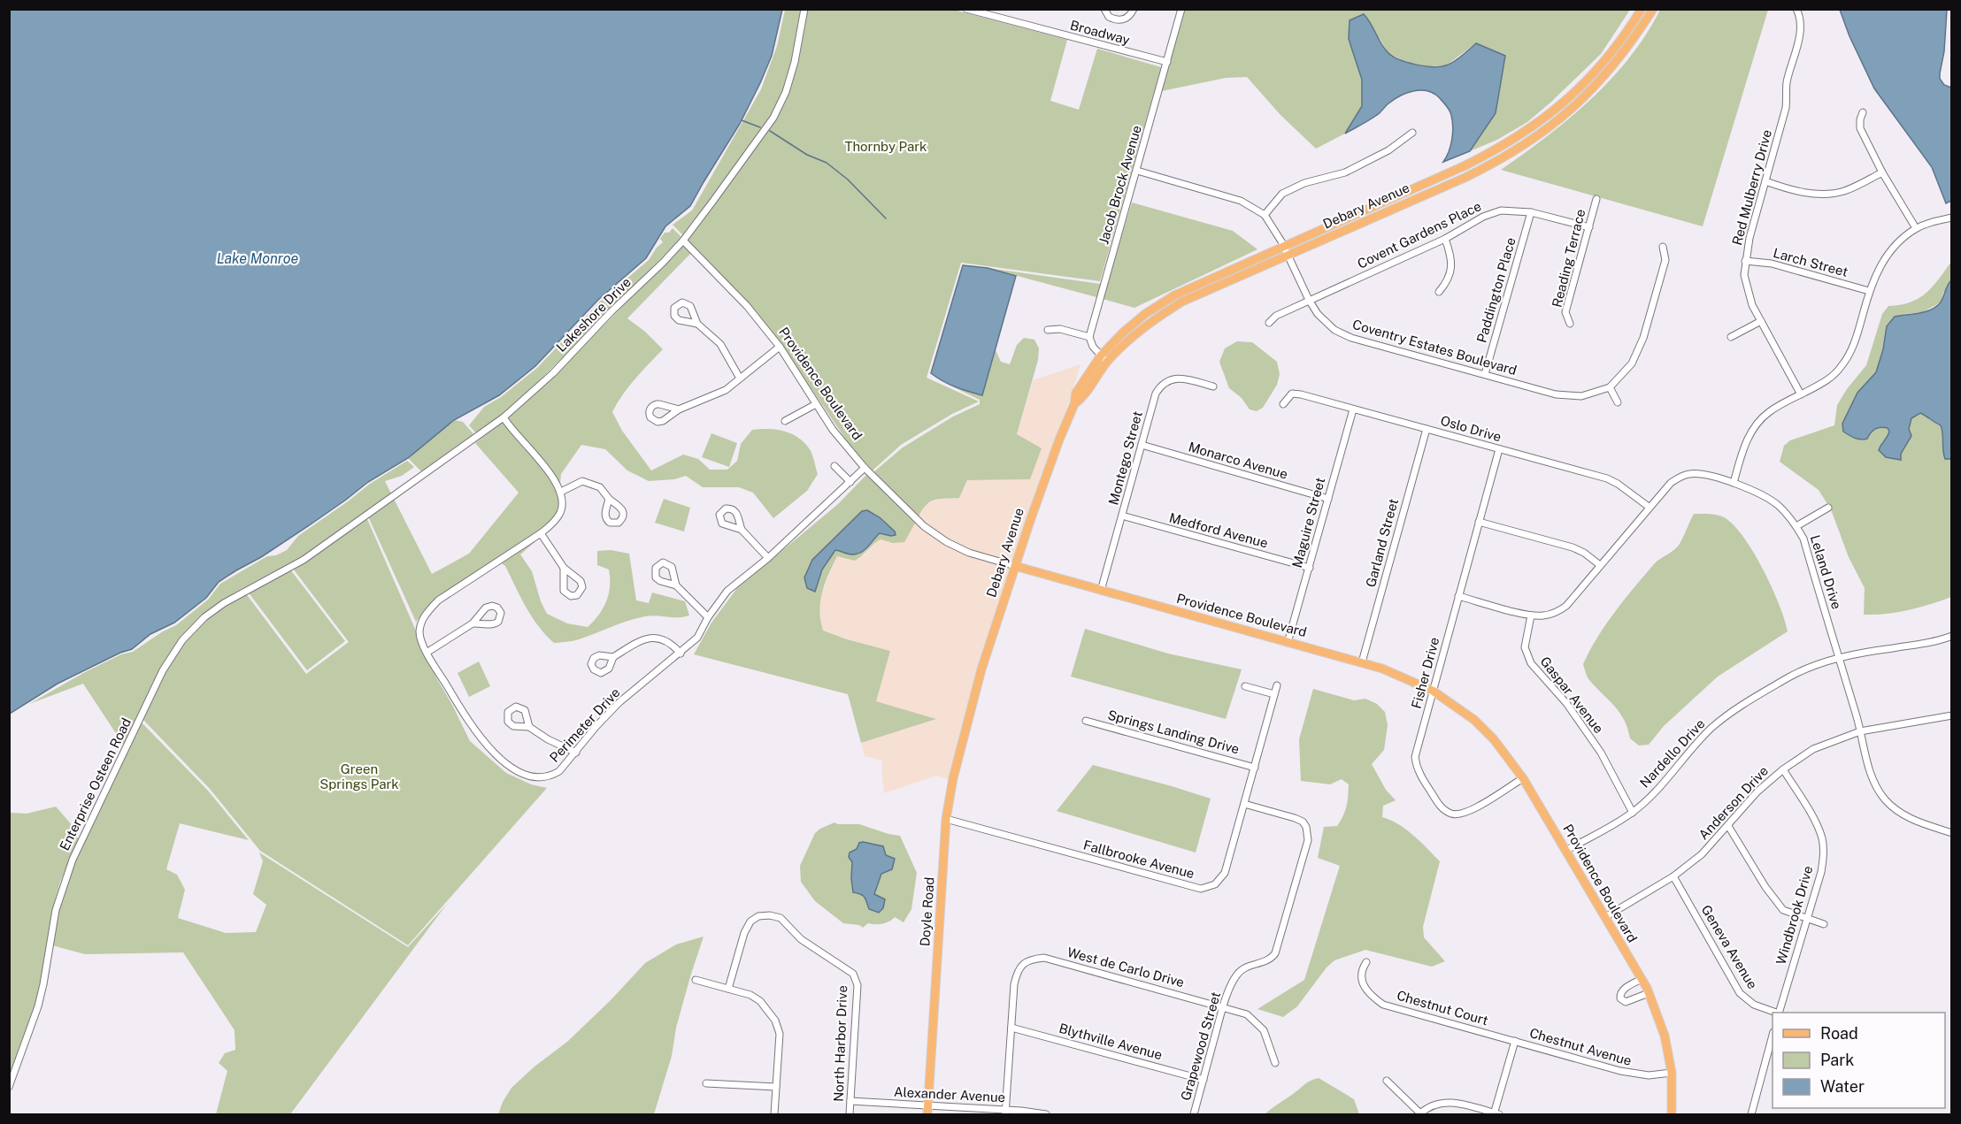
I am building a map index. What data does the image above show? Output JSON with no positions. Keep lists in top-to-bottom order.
{
  "streets": {
    "main road": ["Debary Avenue", "Providence Boulevard", "Doyle Road"],
    "street": [
      "Broadway",
      "Jacob Brock Avenue",
      "Red Mulberry Drive",
      "Covent Gardens Place",
      "Reading Terrace",
      "Larch Street",
      "Paddington Place",
      "Lakeshore Drive",
      "Coventry Estates Boulevard",
      "Oslo Drive",
      "Montego Street",
      "Monarco Avenue",
      "Maguire Street",
      "Medford Avenue",
      "Garland Street",
      "Leland Drive",
      "Fisher Drive",
      "Gaspar Avenue",
      "Perimeter Drive",
      "Springs Landing Drive",
      "Nardello Drive",
      "Enterprise Osteen Road",
      "Anderson Drive",
      "Fallbrooke Avenue",
      "Windbrook Drive",
      "Geneva Avenue",
      "West de Carlo Drive",
      "Chestnut Court",
      "Blythville Avenue",
      "North Harbor Drive",
      "Grapewood Street",
      "Chestnut Avenue",
      "Alexander Avenue"
    ]
  },
  "crossings": [
    ["Broadway", "Jacob Brock Avenue"],
    ["Jacob Brock Avenue", "Coventry Estates Boulevard"],
    ["Red Mulberry Drive", "Larch Street"],
    ["Debary Avenue", "Coventry Estates Boulevard"],
    ["Debary Avenue", "Providence Boulevard"],
    ["Debary Avenue", "Doyle Road"],
    ["Covent Gardens Place", "Reading Terrace"],
    ["Covent Gardens Place", "Paddington Place"],
    ["Covent Gardens Place", "Coventry Estates Boulevard"],
    ["Paddington Place", "Coventry Estates Boulevard"],
    ["Lakeshore Drive", "Providence Boulevard"],
    ["Lakeshore Drive", "Enterprise Osteen Road"],
    ["Providence Boulevard", "Montego Street"],
    ["Providence Boulevard", "Maguire Street"],
    ["Providence Boulevard", "Garland Street"],
    ["Providence Boulevard", "Fisher Drive"],
    ["Providence Boulevard", "Perimeter Drive"],
    ["Providence Boulevard", "Nardello Drive"],
    ["Providence Boulevard", "Anderson Drive"],
    ["Providence Boulevard", "Chestnut Avenue"],
    ["Oslo Drive", "Maguire Street"],
    ["Oslo Drive", "Garland Street"],
    ["Oslo Drive", "Leland Drive"],
    ["Oslo Drive", "Fisher Drive"],
    ["Montego Street", "Monarco Avenue"],
    ["Montego Street", "Medford Avenue"],
    ["Monarco Avenue", "Maguire Street"],
    ["Maguire Street", "Medford Avenue"],
    ["Leland Drive", "Fisher Drive"],
    ["Leland Drive", "Gaspar Avenue"],
    ["Leland Drive", "Nardello Drive"],
    ["Leland Drive", "Anderson Drive"],
    ["Gaspar Avenue", "Nardello Drive"],
    ["Springs Landing Drive", "Fallbrooke Avenue"],
    ["Anderson Drive", "Windbrook Drive"],
    ["Anderson Drive", "Geneva Avenue"],
    ["Fallbrooke Avenue", "Doyle Road"],
    ["Fallbrooke Avenue", "Grapewood Street"],
    ["Doyle Road", "Alexander Avenue"],
    ["West de Carlo Drive", "Blythville Avenue"],
    ["West de Carlo Drive", "Grapewood Street"],
    ["Chestnut Court", "Chestnut Avenue"],
    ["Blythville Avenue", "Grapewood Street"],
    ["North Harbor Drive", "Alexander Avenue"]
  ],
  "water": ["Lake Monroe"],
  "parks": ["Thornby Park", "Green Springs Park"],
  "legend": ["Road", "Park", "Water"]
}
